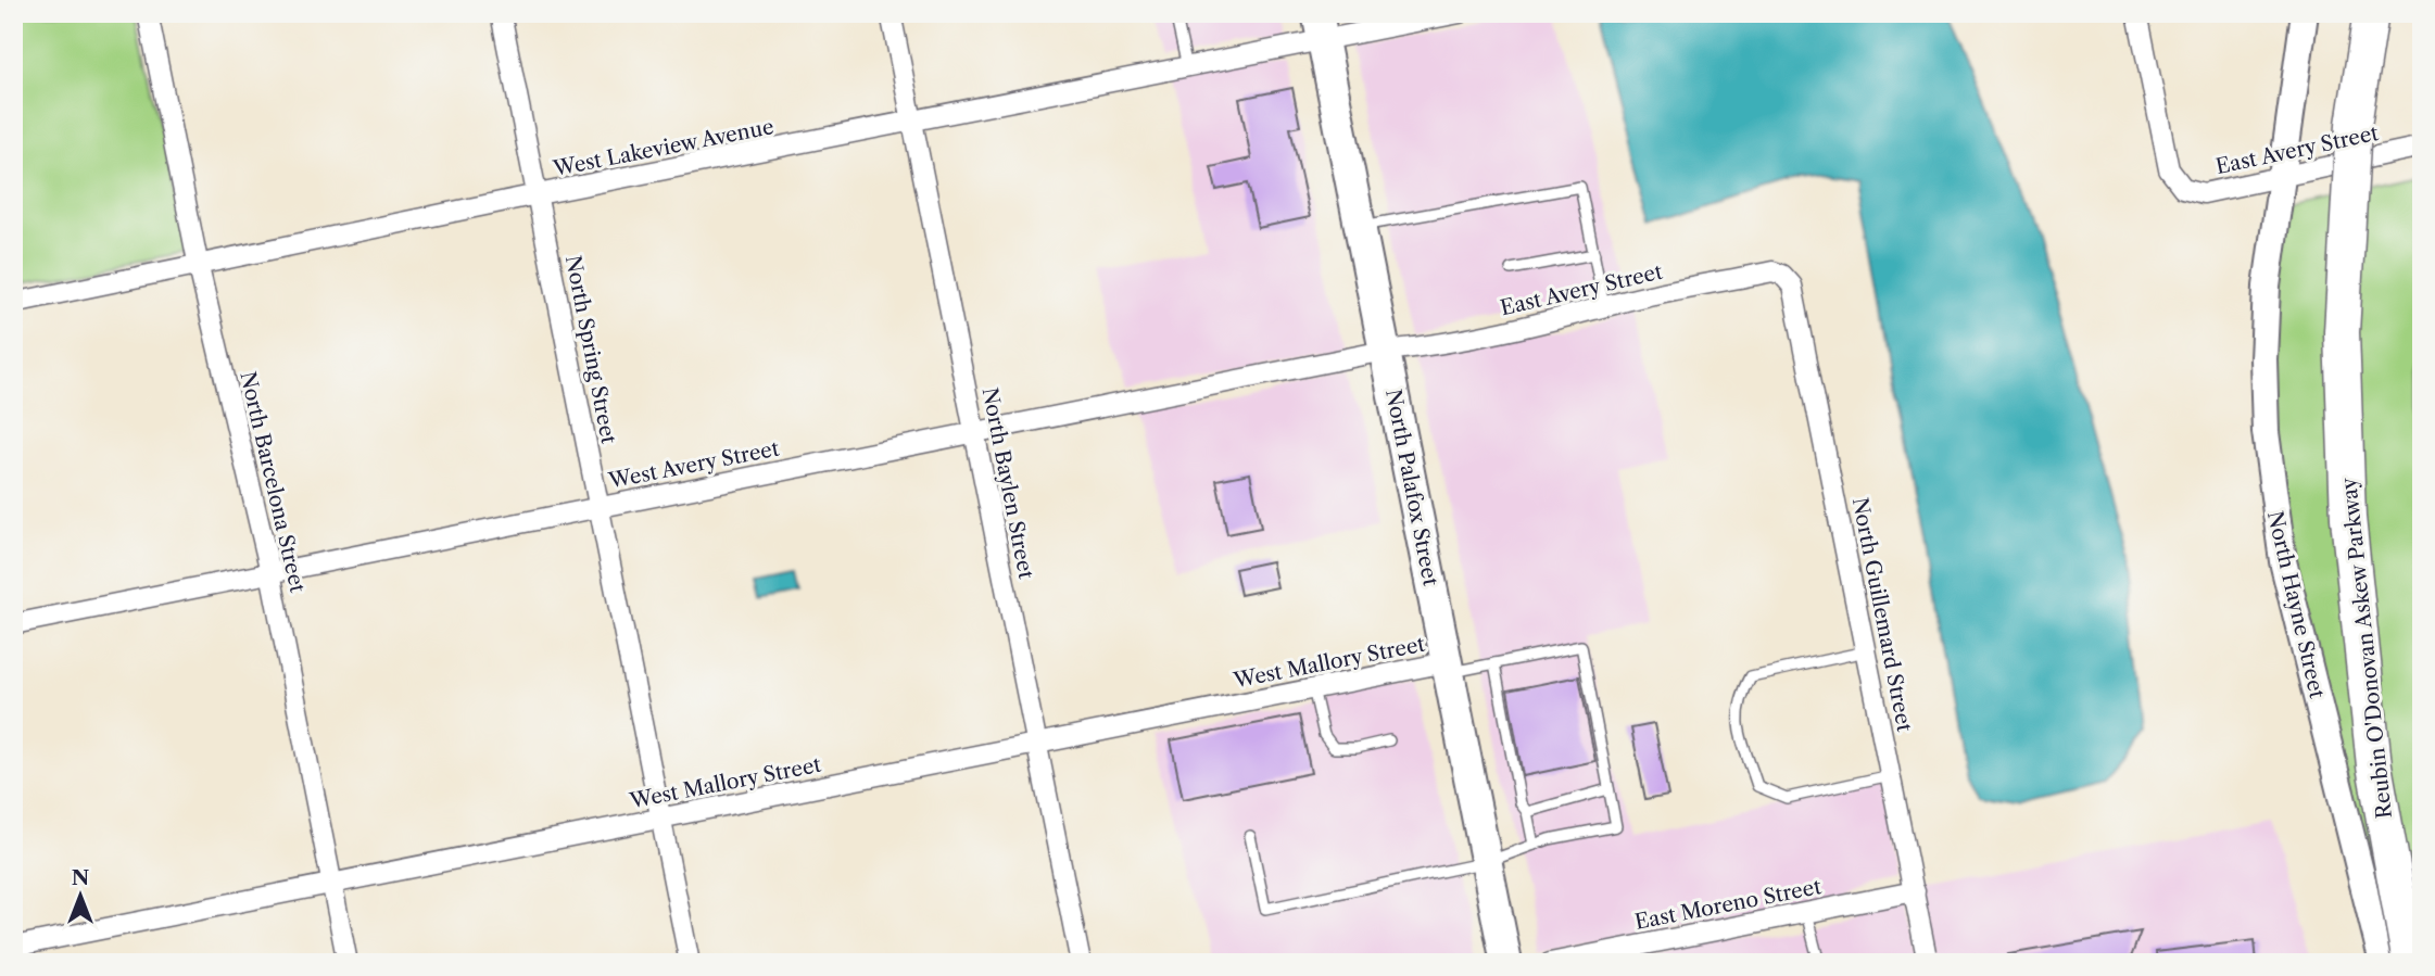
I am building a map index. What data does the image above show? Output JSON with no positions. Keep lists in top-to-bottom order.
{
  "streets": {
    "highway": ["Reubin O'Donovan Askew Parkway"],
    "main road": ["North Palafox Street"],
    "street": [
      "West Lakeview Avenue",
      "East Avery Street",
      "North Spring Street",
      "West Avery Street",
      "North Barcelona Street",
      "North Baylen Street",
      "North Hayne Street",
      "North Guillemard Street",
      "West Mallory Street",
      "East Moreno Street"
    ]
  },
  "crossings": [
    ["West Lakeview Avenue", "North Spring Street"],
    ["West Lakeview Avenue", "North Barcelona Street"],
    ["West Lakeview Avenue", "North Baylen Street"],
    ["West Lakeview Avenue", "North Palafox Street"],
    ["East Avery Street", "West Avery Street"],
    ["East Avery Street", "North Palafox Street"],
    ["East Avery Street", "North Hayne Street"],
    ["East Avery Street", "North Guillemard Street"],
    ["North Spring Street", "West Avery Street"],
    ["North Spring Street", "West Mallory Street"],
    ["West Avery Street", "North Barcelona Street"],
    ["West Avery Street", "North Baylen Street"],
    ["West Avery Street", "North Palafox Street"],
    ["North Barcelona Street", "West Mallory Street"],
    ["North Baylen Street", "West Mallory Street"],
    ["North Palafox Street", "West Mallory Street"],
    ["North Guillemard Street", "East Moreno Street"]
  ],
  "north": "top"
}
